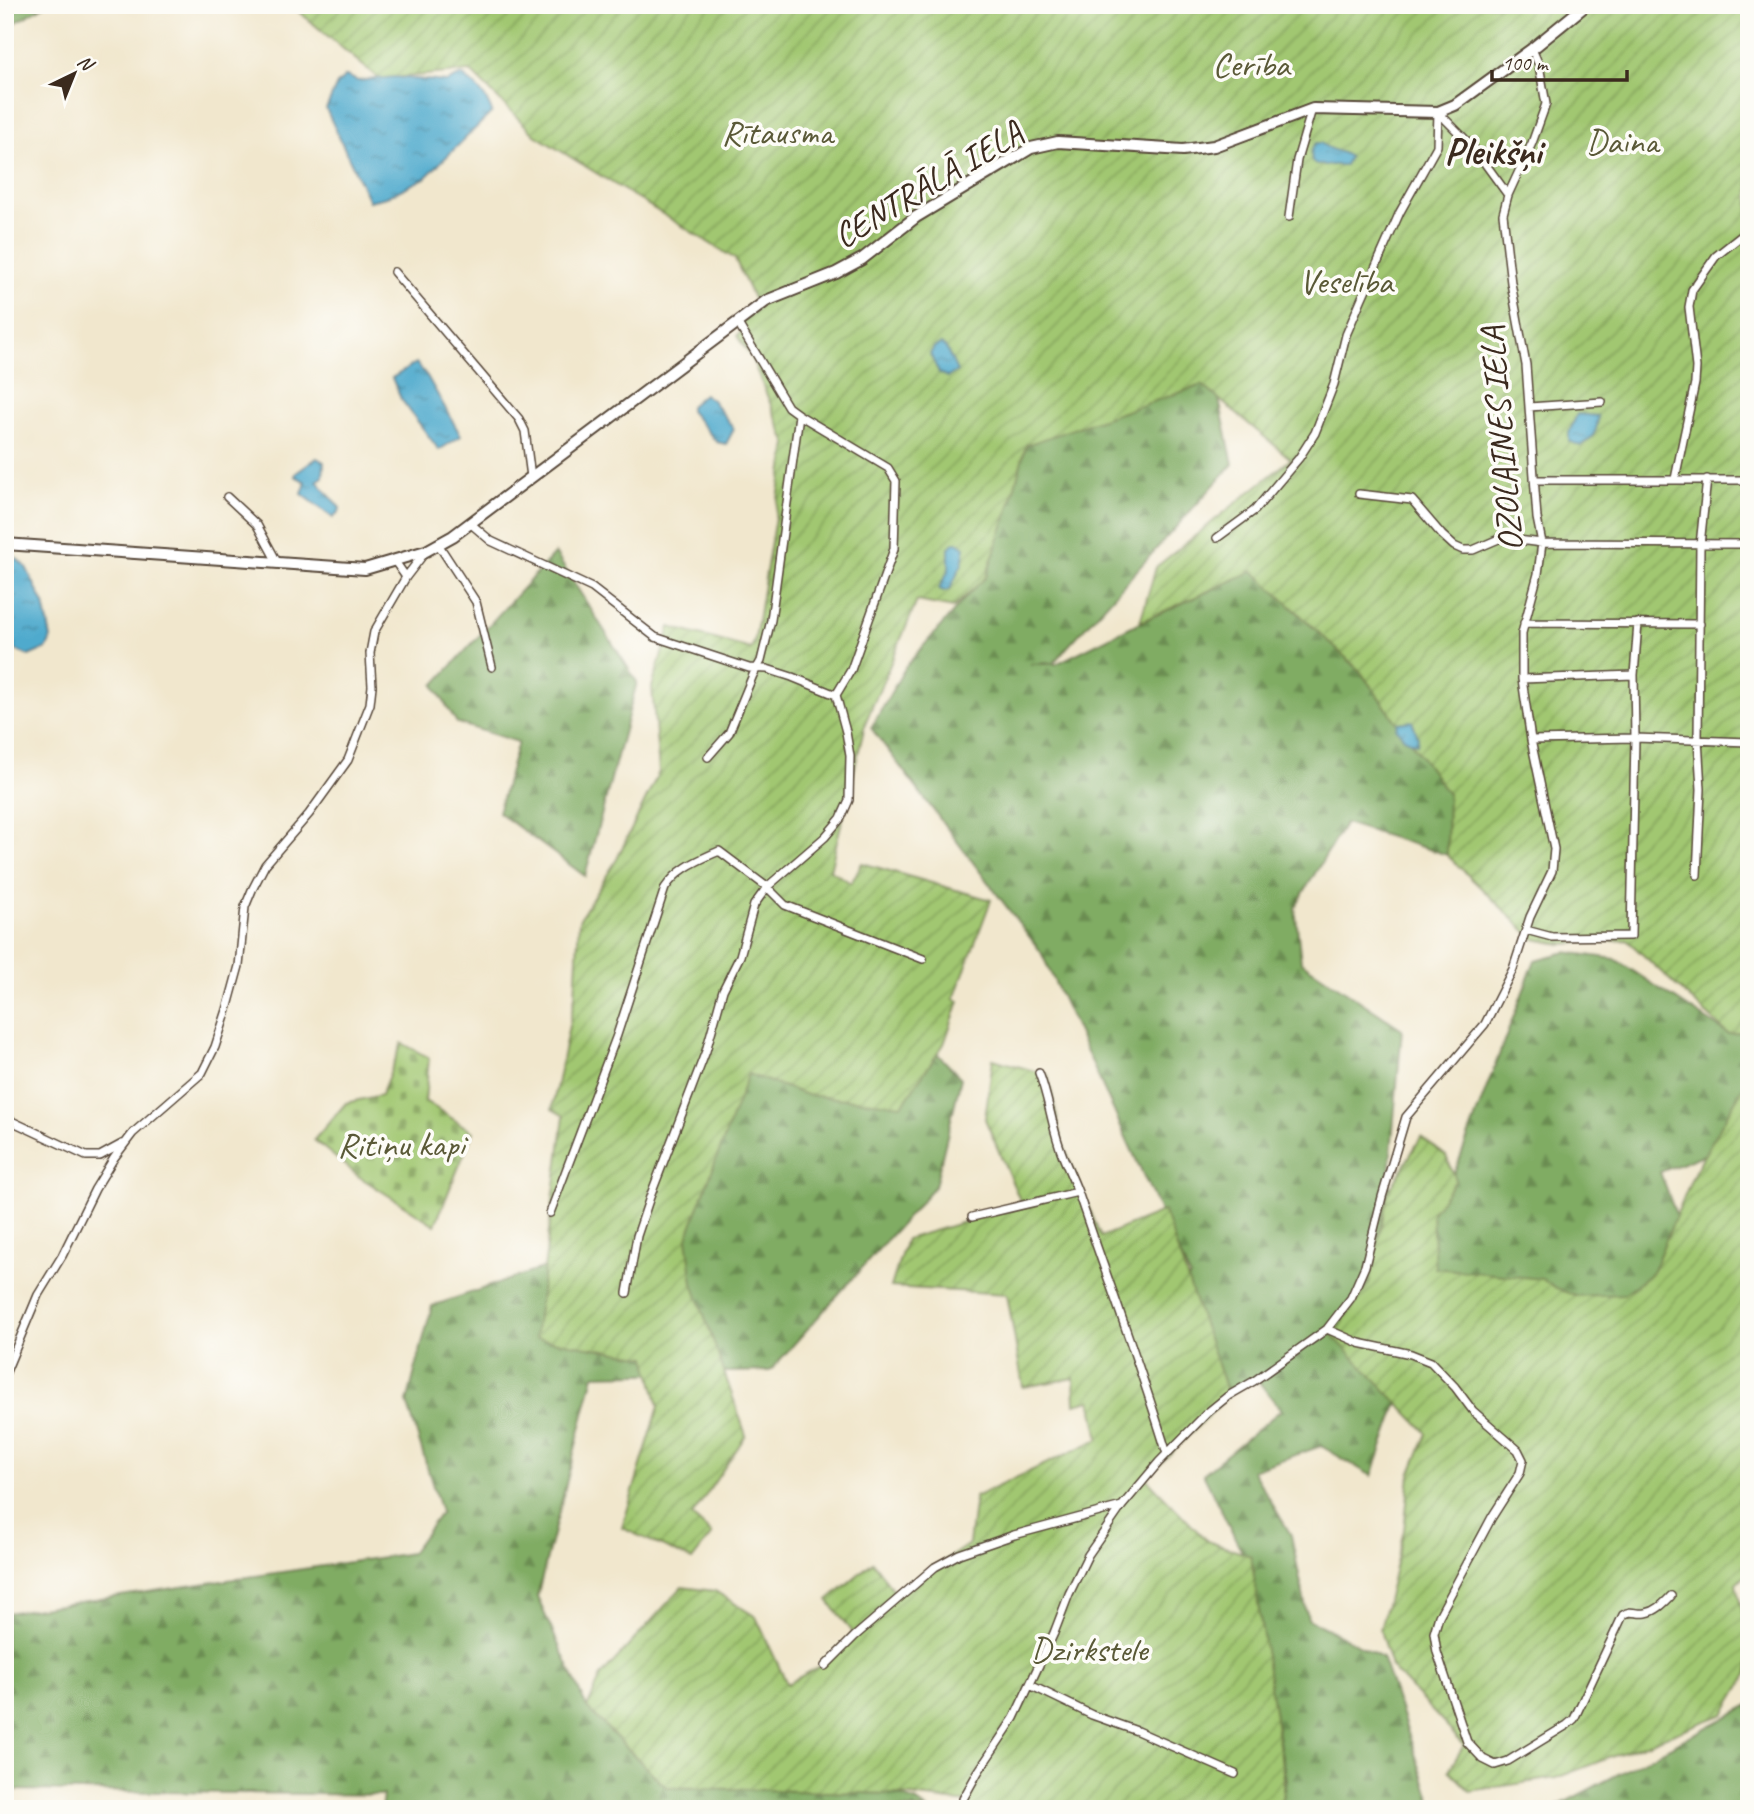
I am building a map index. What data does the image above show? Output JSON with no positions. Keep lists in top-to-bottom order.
{
  "streets": {
    "street": ["CENTRĀLĀ IELA", "OZOLAINES IELA"]
  },
  "districts": ["Pleikšņi"],
  "parks": [
    "Cerība",
    "Rītausma",
    "Daina",
    "Veselība",
    "Ritiņu kapi",
    "Dzirkstele"
  ],
  "scale_bar": "100 m",
  "north": "top right"
}
